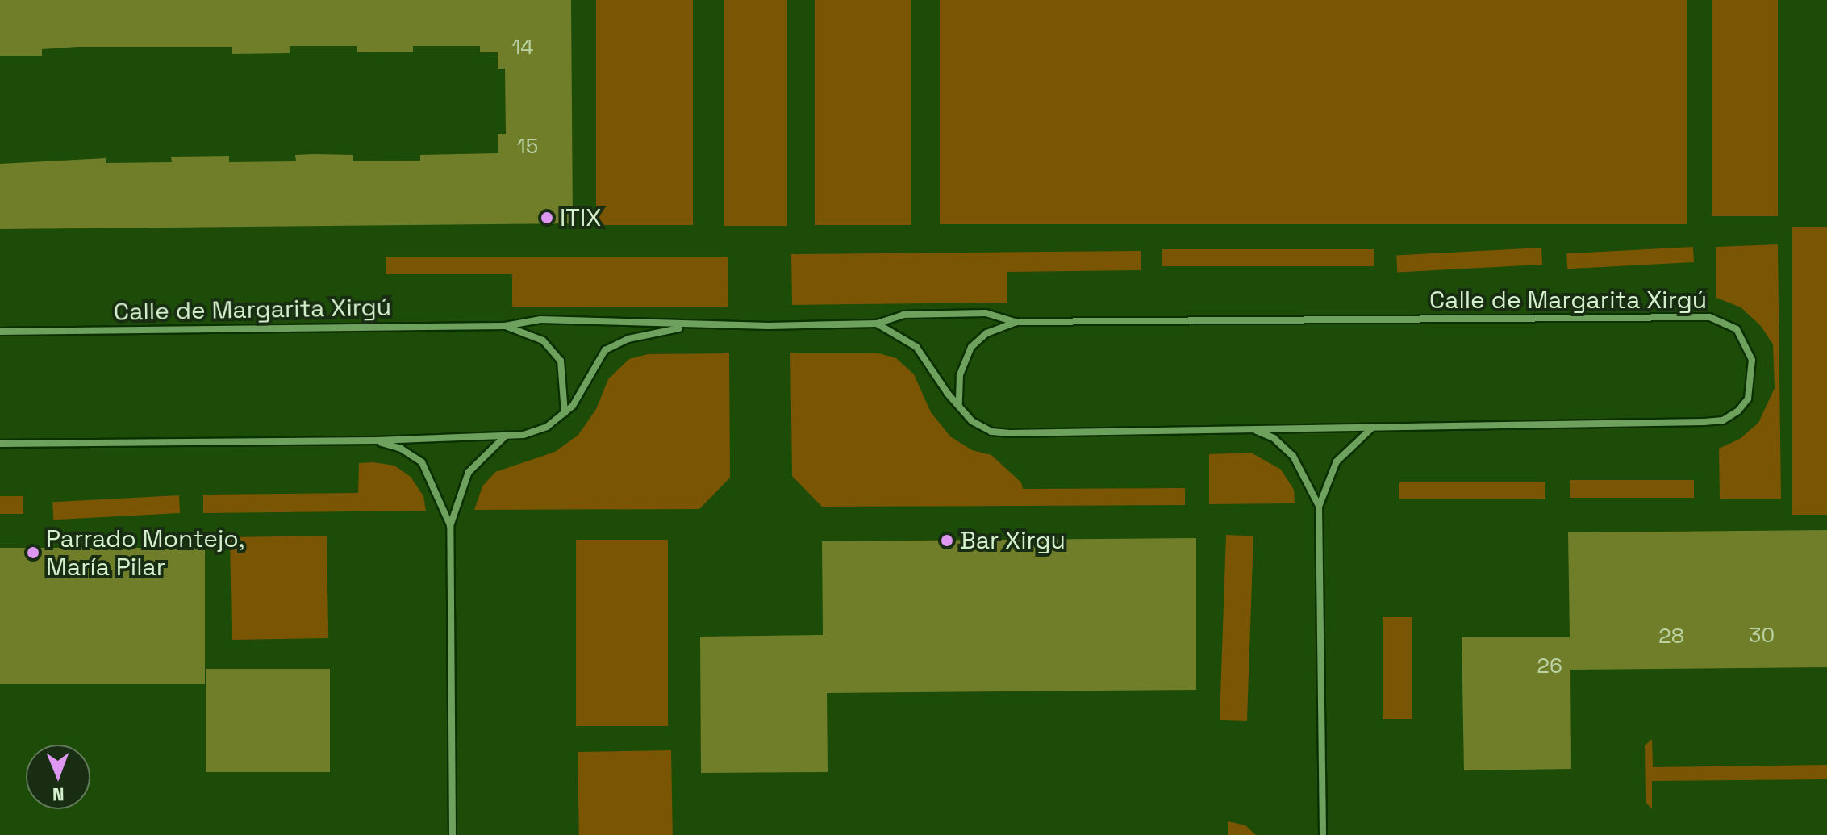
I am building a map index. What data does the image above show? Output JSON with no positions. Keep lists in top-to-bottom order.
{
  "streets": {
    "street": ["Calle de Margarita Xirgú"]
  },
  "places": ["ITIX", "Bar Xirgu", "Parrado Montejo, María Pilar"],
  "house_numbers": [
    "14",
    "15",
    "30",
    "28",
    "26"
  ],
  "north": "bottom"
}
